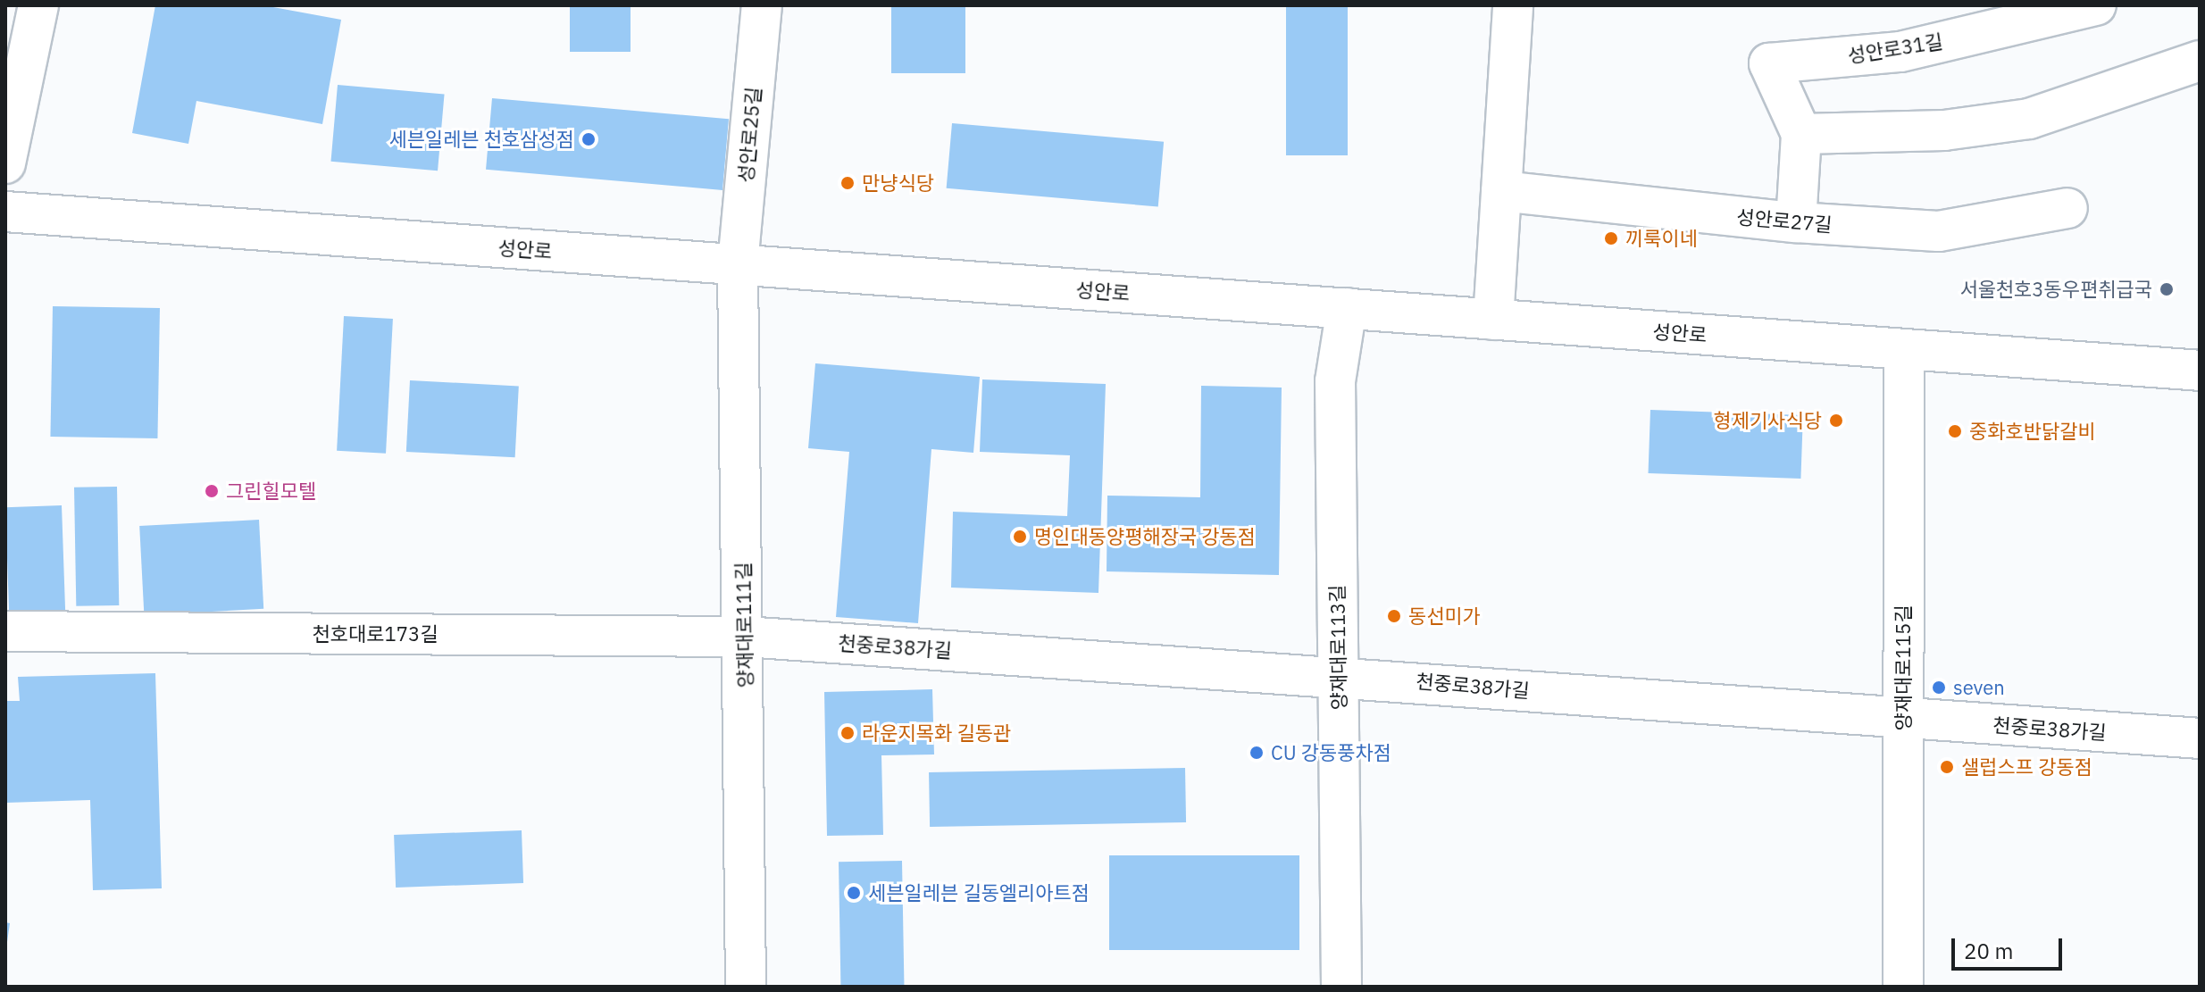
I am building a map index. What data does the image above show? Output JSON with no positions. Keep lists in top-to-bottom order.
{
  "streets": {
    "street": [
      "성안로31길",
      "성안로25길",
      "성안로27길",
      "성안로",
      "양재대로111길",
      "천호대로173길",
      "천중로38가길",
      "양재대로113길",
      "양재대로115길"
    ]
  },
  "crossings": [
    ["성안로31길", "성안로27길"],
    ["성안로25길", "성안로"],
    ["성안로25길", "양재대로111길"],
    ["성안로", "양재대로111길"],
    ["성안로", "양재대로113길"],
    ["성안로", "양재대로115길"],
    ["양재대로111길", "천호대로173길"],
    ["양재대로111길", "천중로38가길"],
    ["천호대로173길", "천중로38가길"],
    ["천중로38가길", "양재대로113길"],
    ["천중로38가길", "양재대로115길"]
  ],
  "places": [
    "세븐일레븐 천호삼성점",
    "만냥식당",
    "끼룩이네",
    "서울천호3동우편취급국",
    "형제기사식당",
    "중화호반닭갈비",
    "그린힐모텔",
    "명인대동양평해장국 강동점",
    "동선미가",
    "seven",
    "라운지목화 길동관",
    "CU 강동풍차점",
    "샐럽스프 강동점",
    "세븐일레븐 길동엘리아트점"
  ],
  "scale_bar": "20 m"
}
